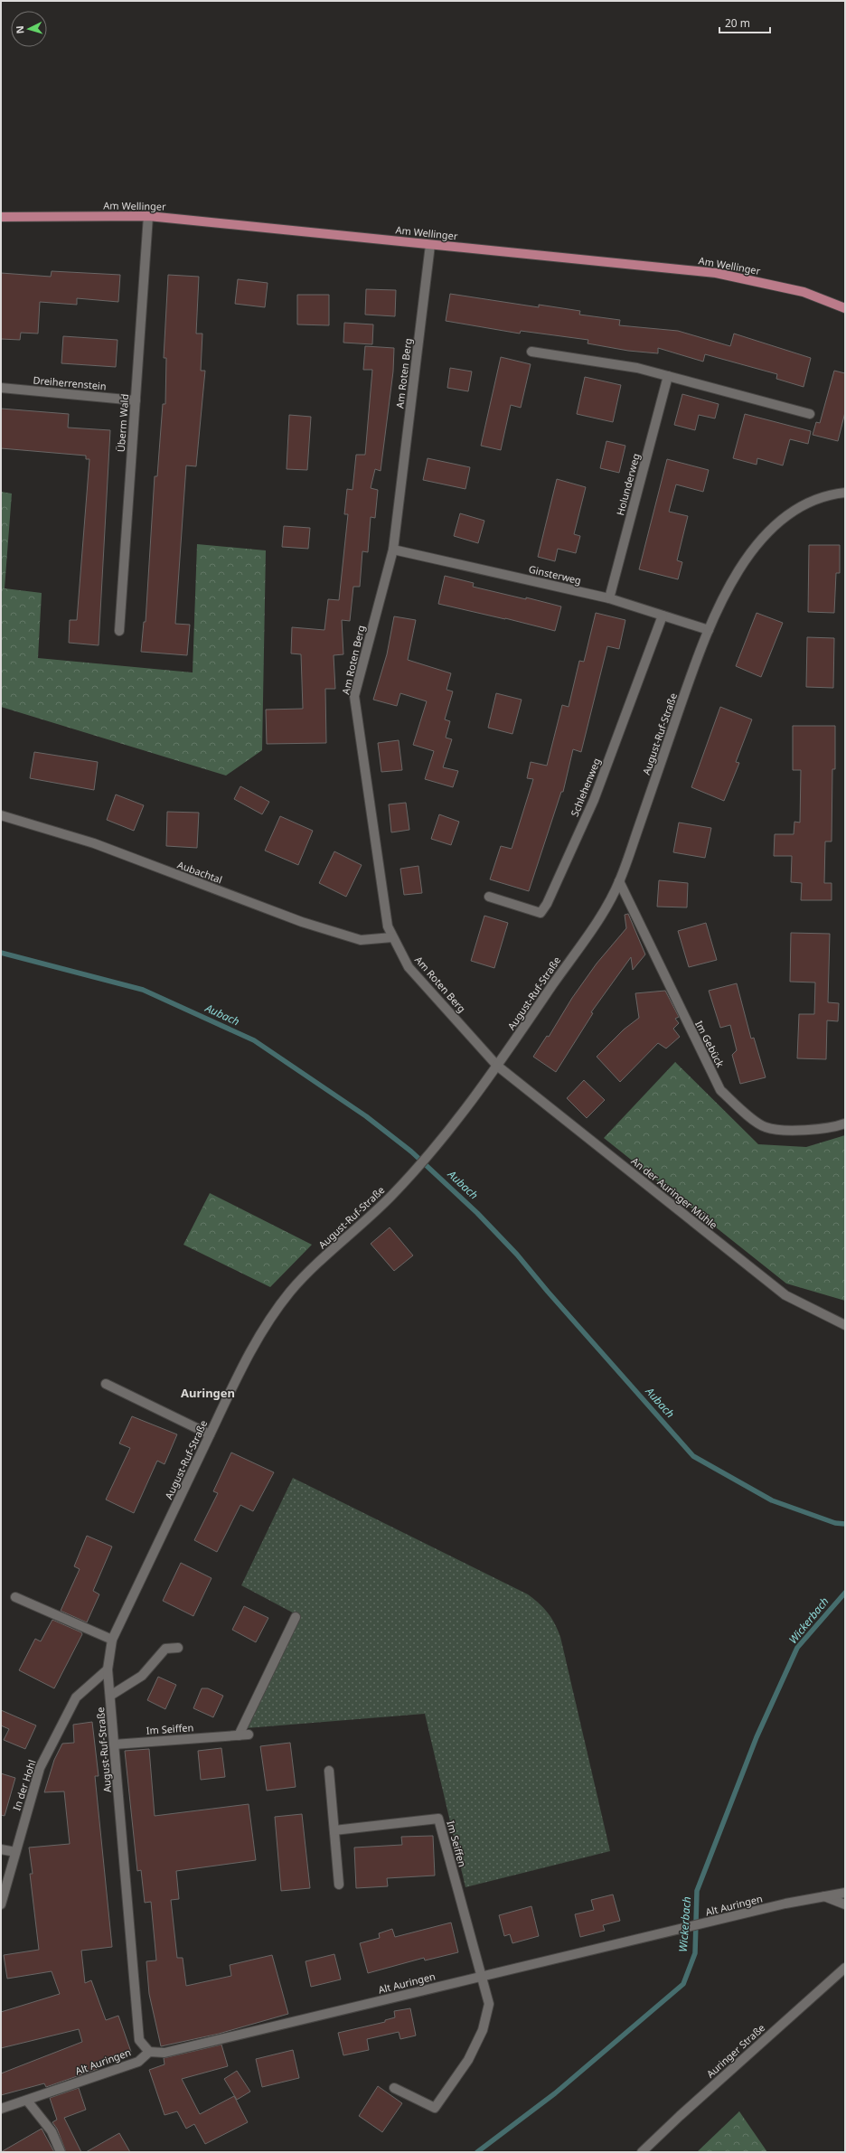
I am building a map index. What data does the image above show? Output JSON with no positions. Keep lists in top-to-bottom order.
{
  "streets": {
    "main road": ["Am Wellinger"],
    "street": [
      "Am Roten Berg",
      "Dreiherrenstein",
      "Überm Wald",
      "Holunderweg",
      "Ginsterweg",
      "August-Ruf-Straße",
      "Schlehenweg",
      "Aubachtal",
      "Im Gebück",
      "An der Auringer Mühle",
      "Im Seiffen",
      "In der Hohl",
      "Alt Auringen",
      "Auringer Straße"
    ]
  },
  "crossings": [
    ["Am Wellinger", "Am Roten Berg"],
    ["Am Wellinger", "Überm Wald"],
    ["Am Roten Berg", "Ginsterweg"],
    ["Am Roten Berg", "August-Ruf-Straße"],
    ["Am Roten Berg", "Aubachtal"],
    ["Am Roten Berg", "An der Auringer Mühle"],
    ["Dreiherrenstein", "Überm Wald"],
    ["Holunderweg", "Ginsterweg"],
    ["Ginsterweg", "August-Ruf-Straße"],
    ["Ginsterweg", "Schlehenweg"],
    ["August-Ruf-Straße", "Im Gebück"],
    ["August-Ruf-Straße", "An der Auringer Mühle"],
    ["August-Ruf-Straße", "Im Seiffen"],
    ["August-Ruf-Straße", "In der Hohl"],
    ["August-Ruf-Straße", "Alt Auringen"],
    ["Im Seiffen", "Alt Auringen"]
  ],
  "districts": ["Auringen"],
  "water": ["Aubach", "Wickerbach"],
  "scale_bar": "20 m",
  "north": "left"
}
